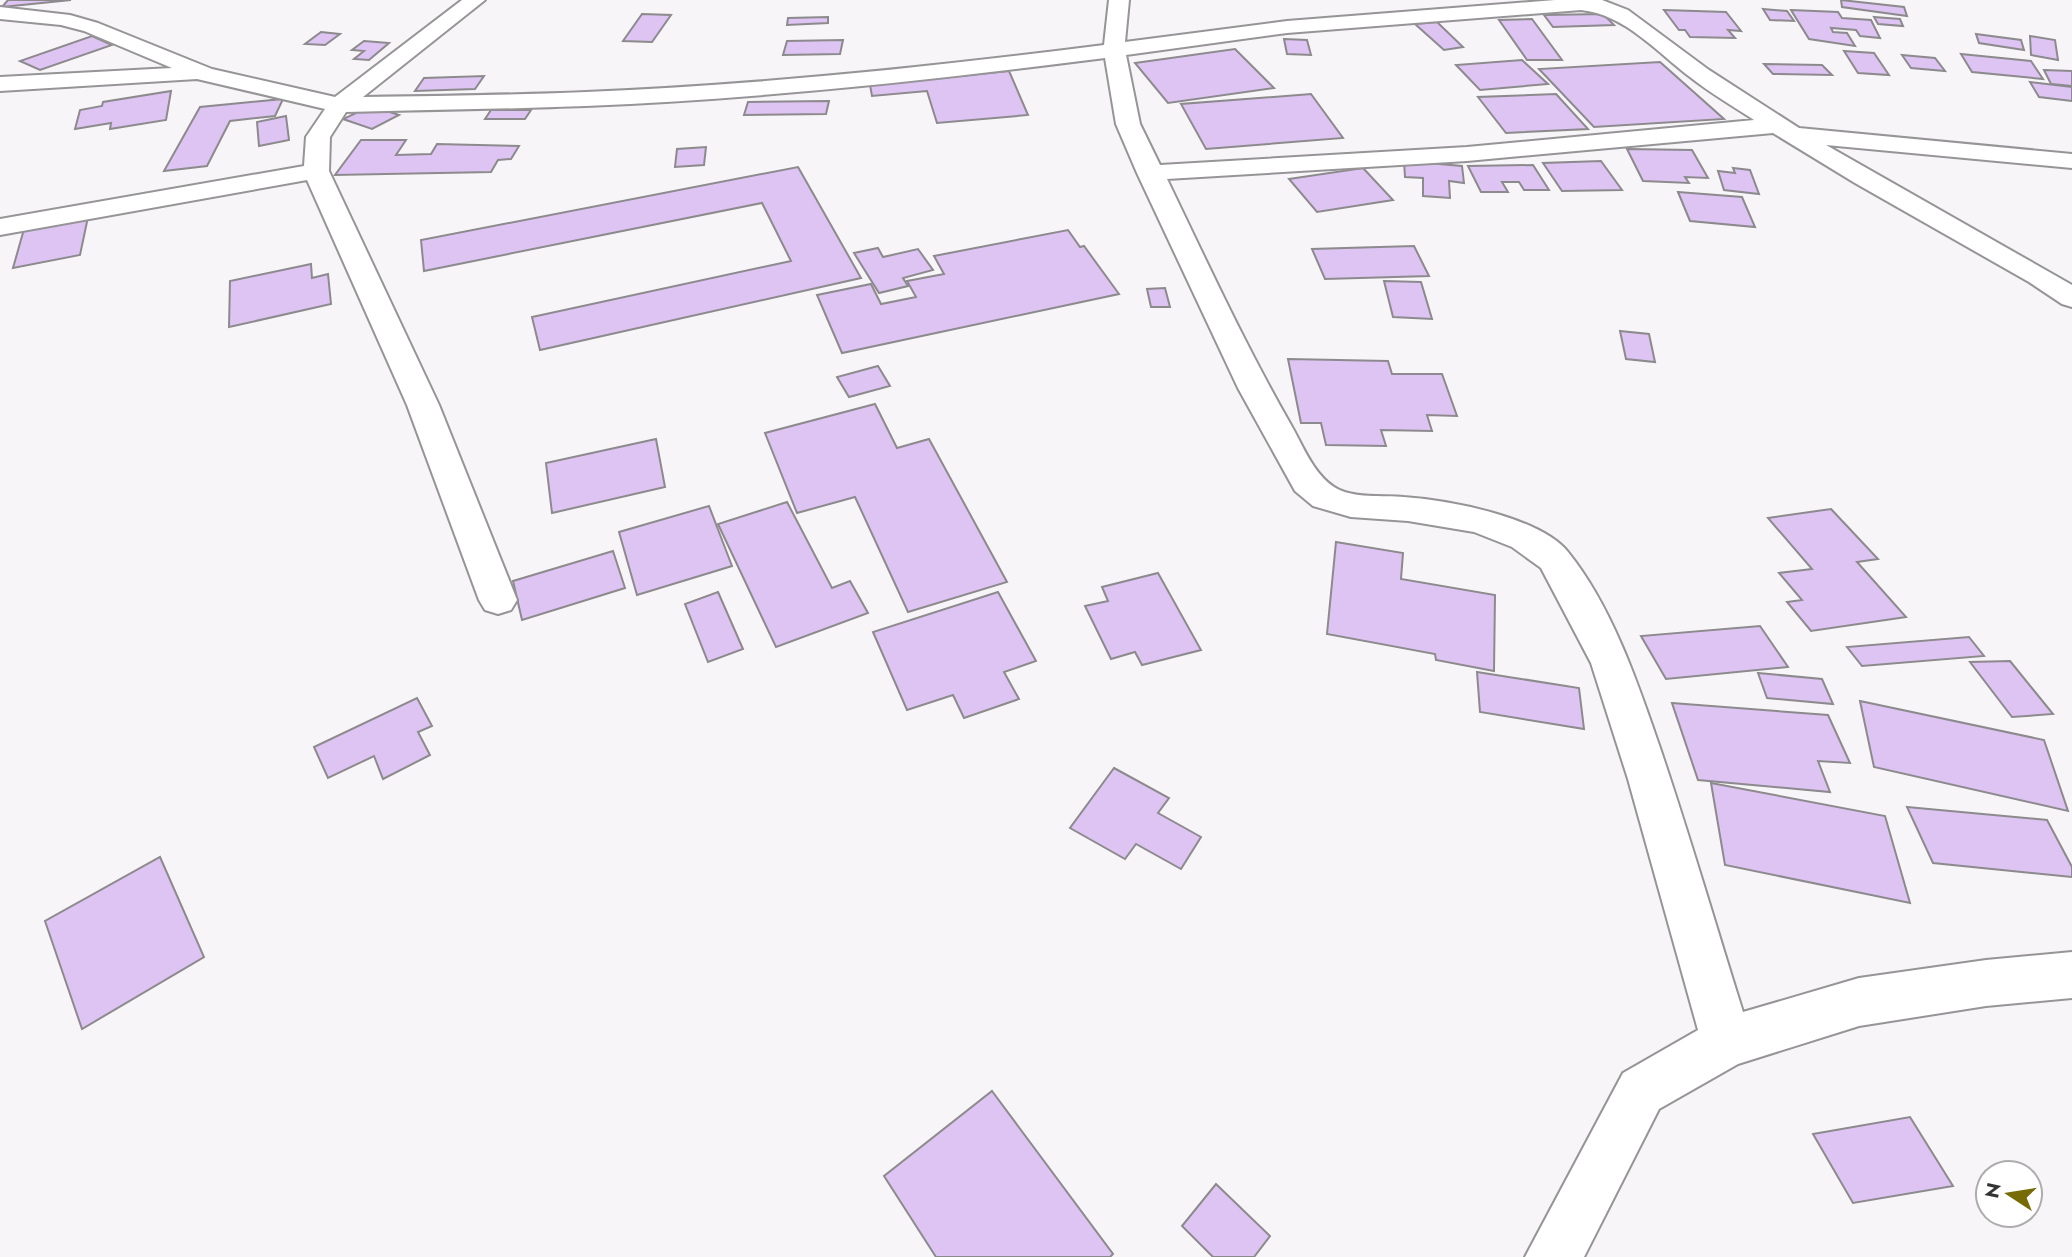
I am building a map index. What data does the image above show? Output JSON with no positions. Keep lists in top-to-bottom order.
{
  "north": "left"
}
